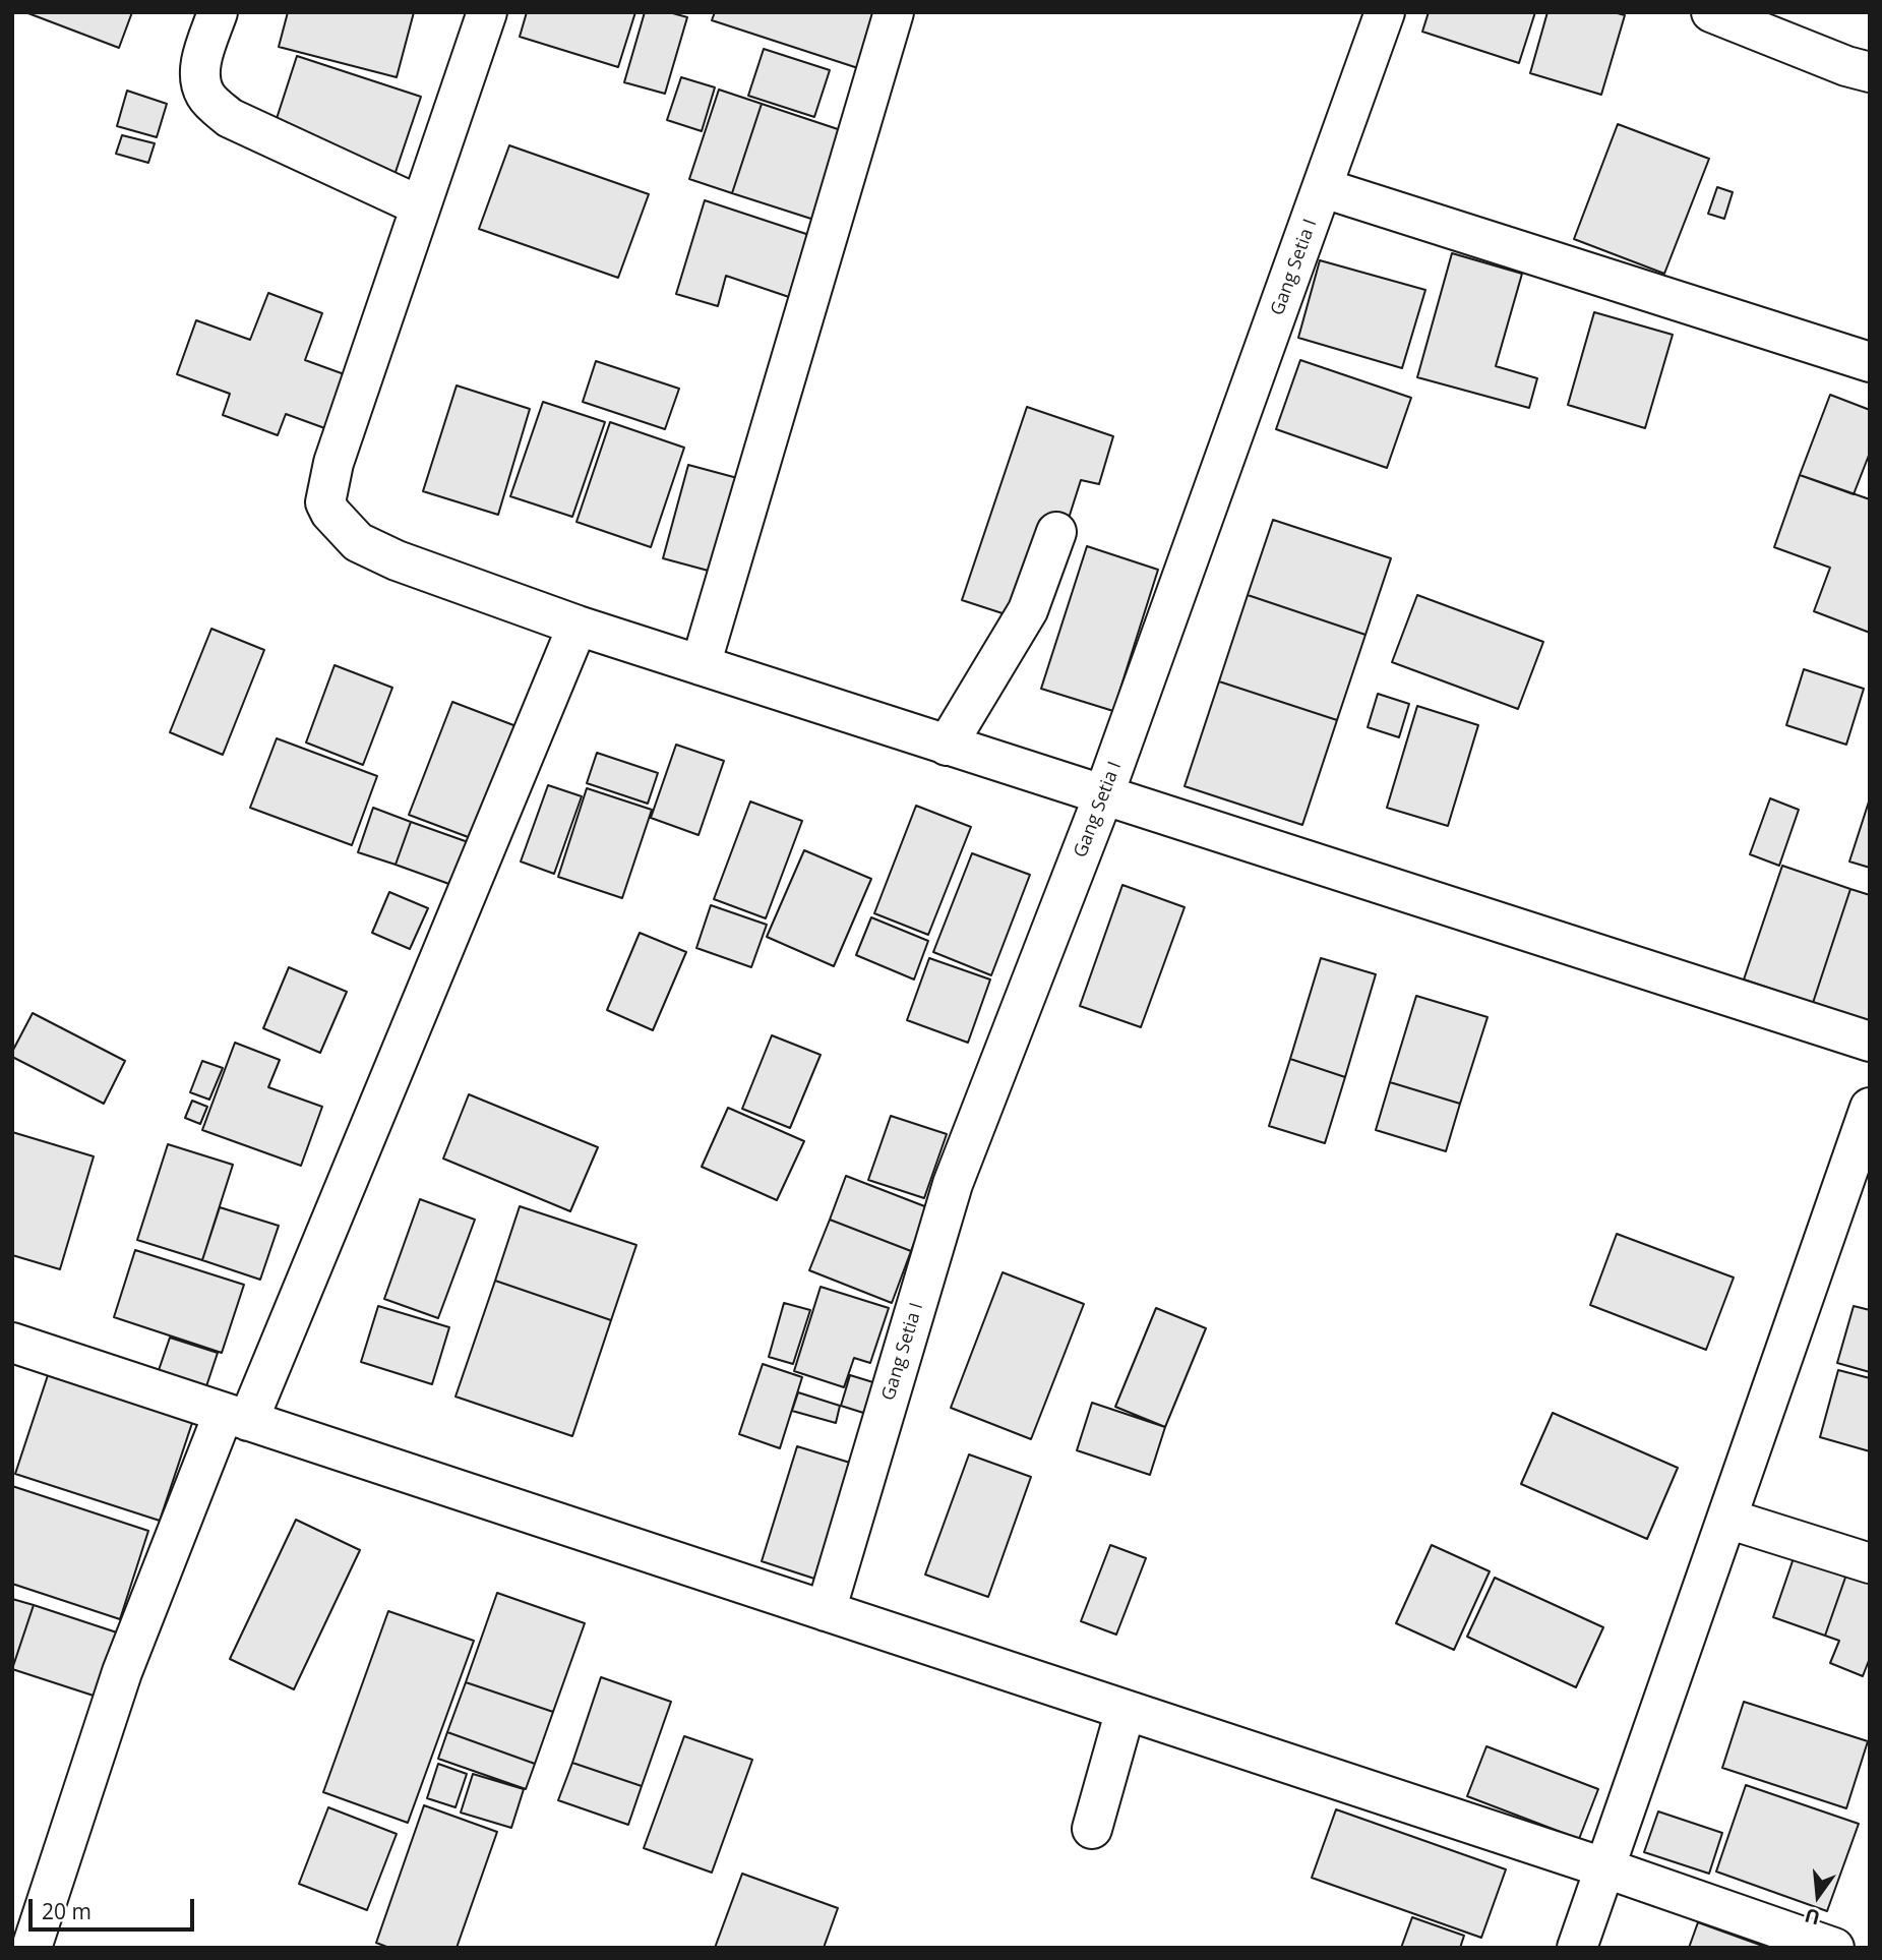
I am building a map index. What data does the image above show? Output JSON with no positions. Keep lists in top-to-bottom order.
{
  "streets": {
    "street": ["Gang Setia I"]
  },
  "scale_bar": "20 m",
  "north": "bottom"
}
